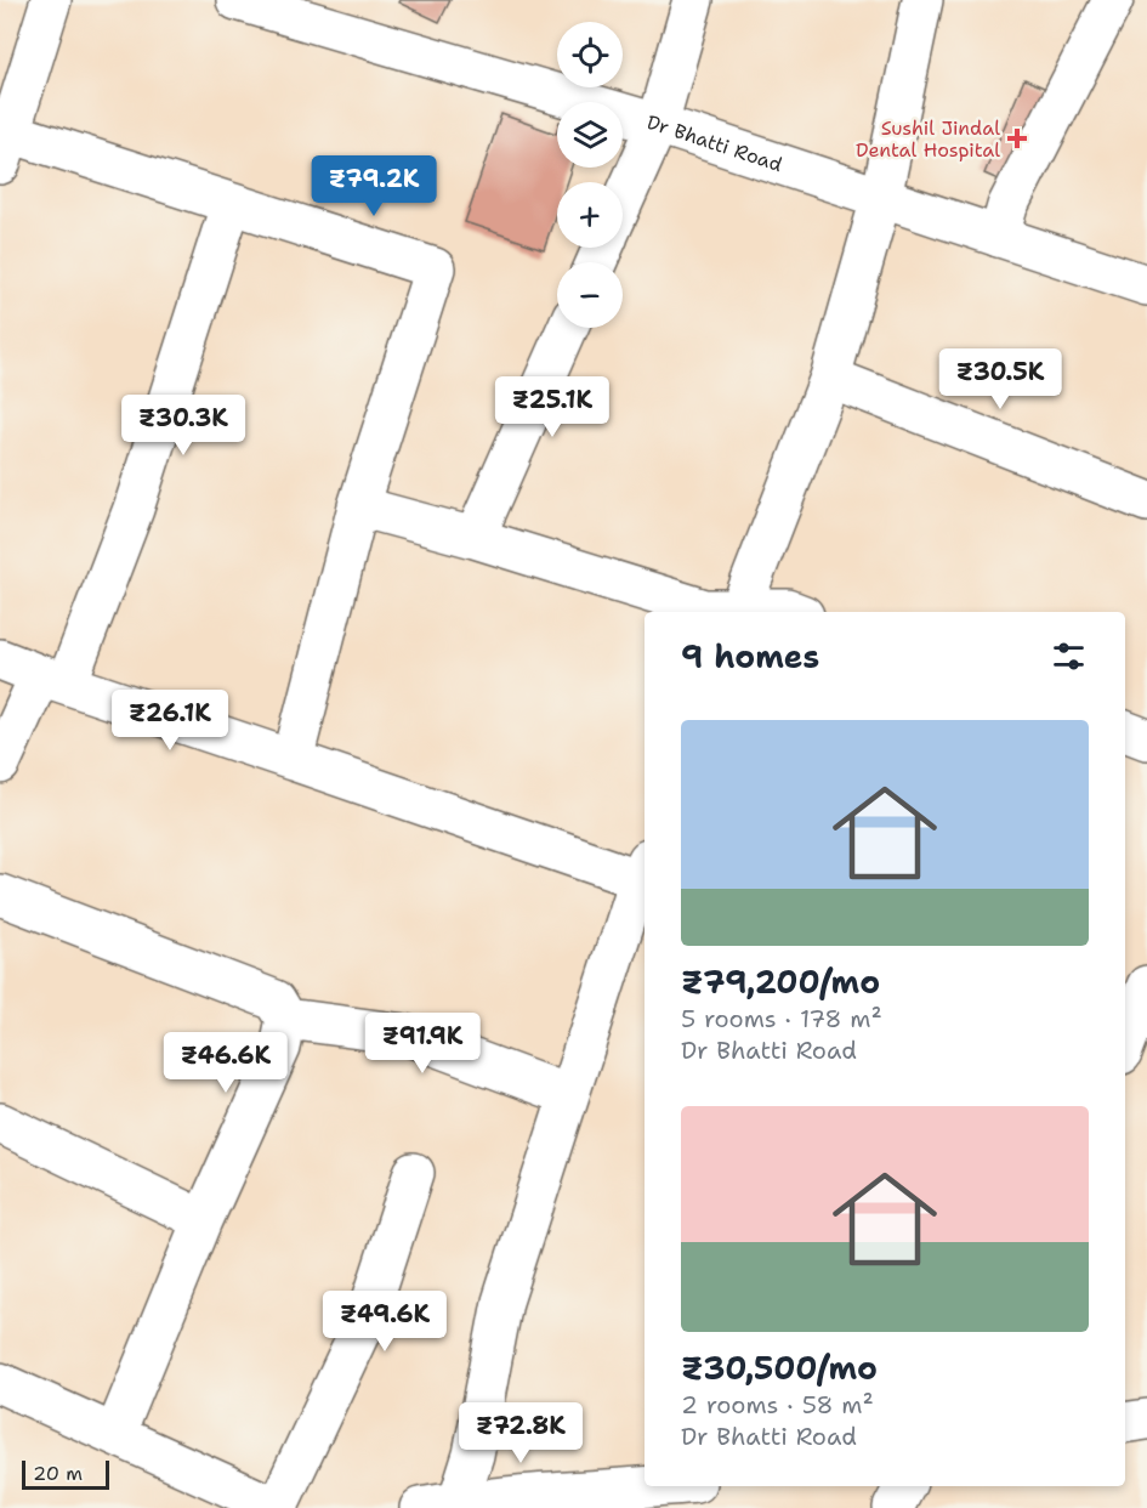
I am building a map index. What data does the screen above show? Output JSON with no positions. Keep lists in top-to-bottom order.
{
  "streets": {
    "street": ["Dr Bhatti Road"]
  },
  "places": {
    "health": ["Sushil Jindal Dental Hospital"]
  },
  "scale_bar": "20 m",
  "page": {
    "map_buttons": ["+", "−"],
    "price": [
      "₹79.2K",
      "₹30.5K",
      "₹25.1K",
      "₹30.3K",
      "₹26.1K",
      "₹91.9K",
      "₹46.6K",
      "₹49.6K",
      "₹72.8K"
    ],
    "heading": "9 homes",
    "list": [
      {
        "name": "₹79,200/mo",
        "note": "5 rooms · 178 m² · Dr Bhatti Road"
      },
      {
        "name": "₹30,500/mo",
        "note": "2 rooms · 58 m² · Dr Bhatti Road"
      }
    ],
    "scale": "20 m"
  }
}
